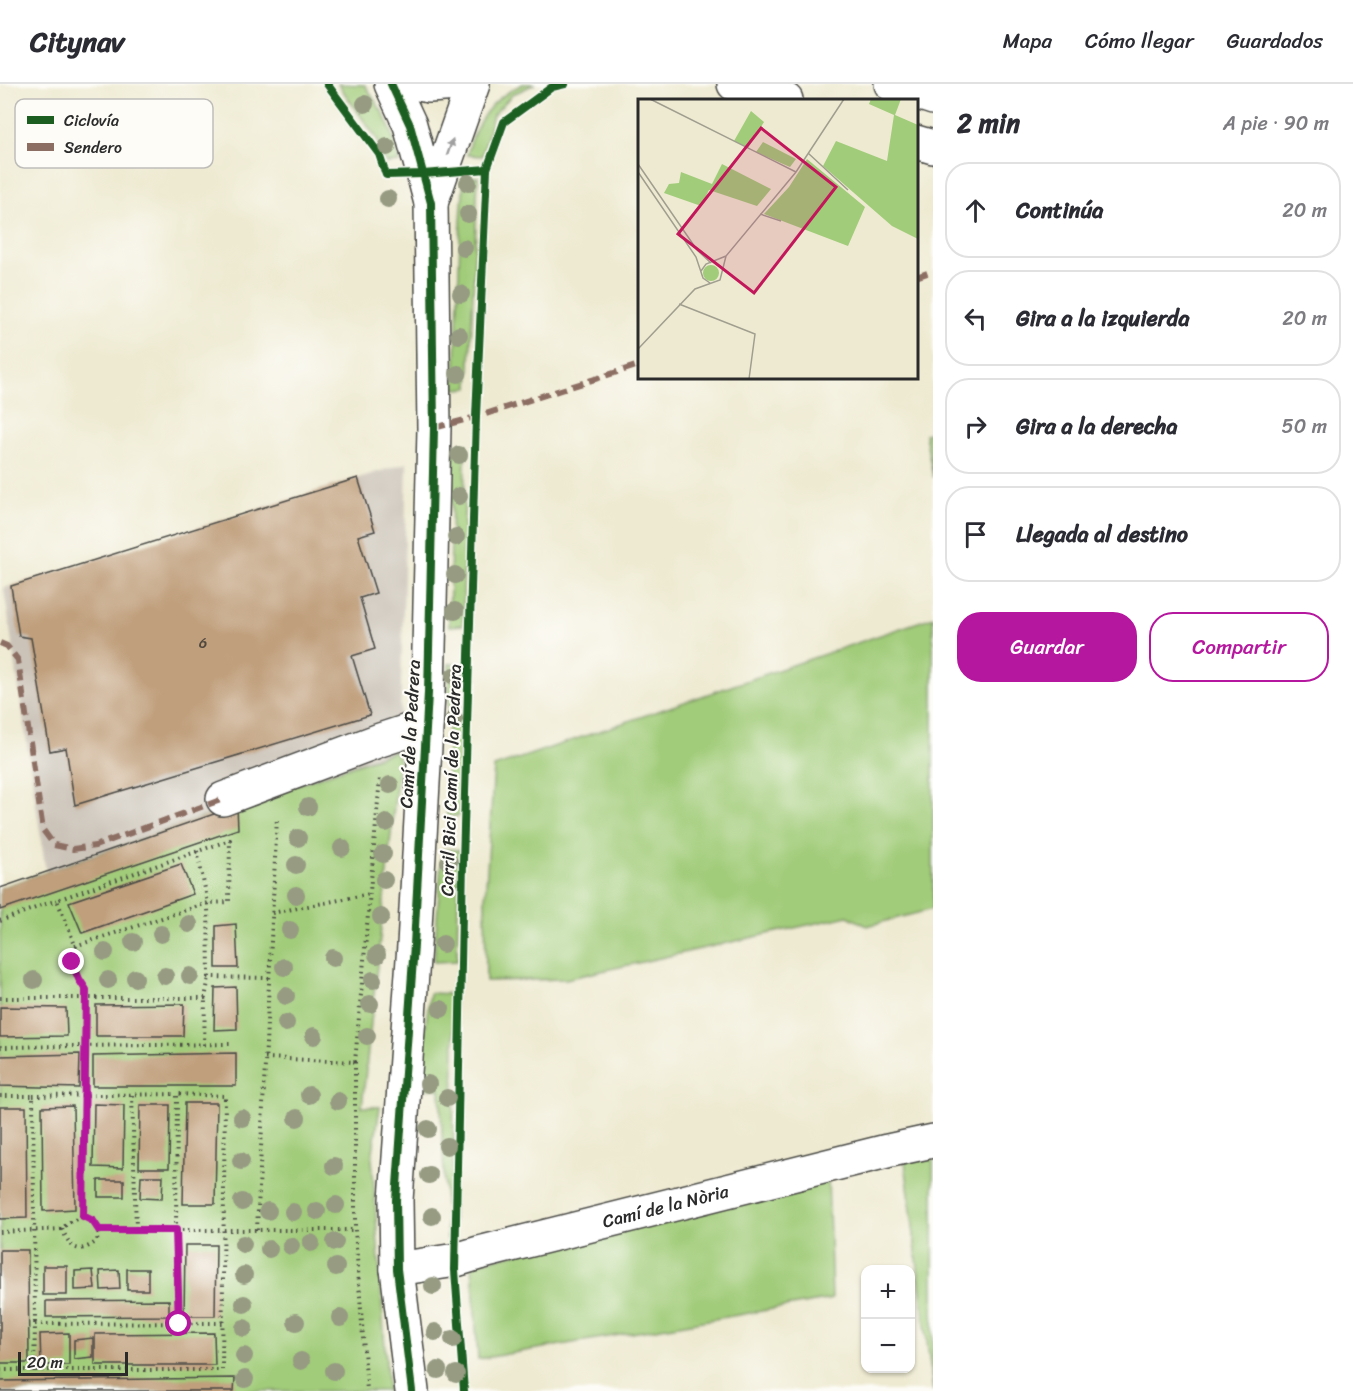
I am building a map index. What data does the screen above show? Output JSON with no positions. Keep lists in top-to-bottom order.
{
  "streets": {
    "street": ["Camí de la Pedrera", "Camí de la Nòria"],
    "cycle path": ["Carril Bici Camí de la Pedrera"]
  },
  "crossings": [
    ["Camí de la Pedrera", "Camí de la Nòria"]
  ],
  "house_numbers": ["6"],
  "legend": ["Ciclovía", "Sendero"],
  "scale_bar": "20 m",
  "page": {
    "header": "Citynav",
    "nav": ["Mapa", "Cómo llegar", "Guardados"],
    "heading": ["2 min", "A pie · 90 m"],
    "list": [
      ["Continúa", "20 m"],
      ["Gira a la izquierda", "20 m"],
      ["Gira a la derecha", "50 m"],
      "Llegada al destino"
    ],
    "buttons": ["Guardar", "Compartir"],
    "map_buttons": ["+", "−"],
    "scale": "20 m"
  }
}
